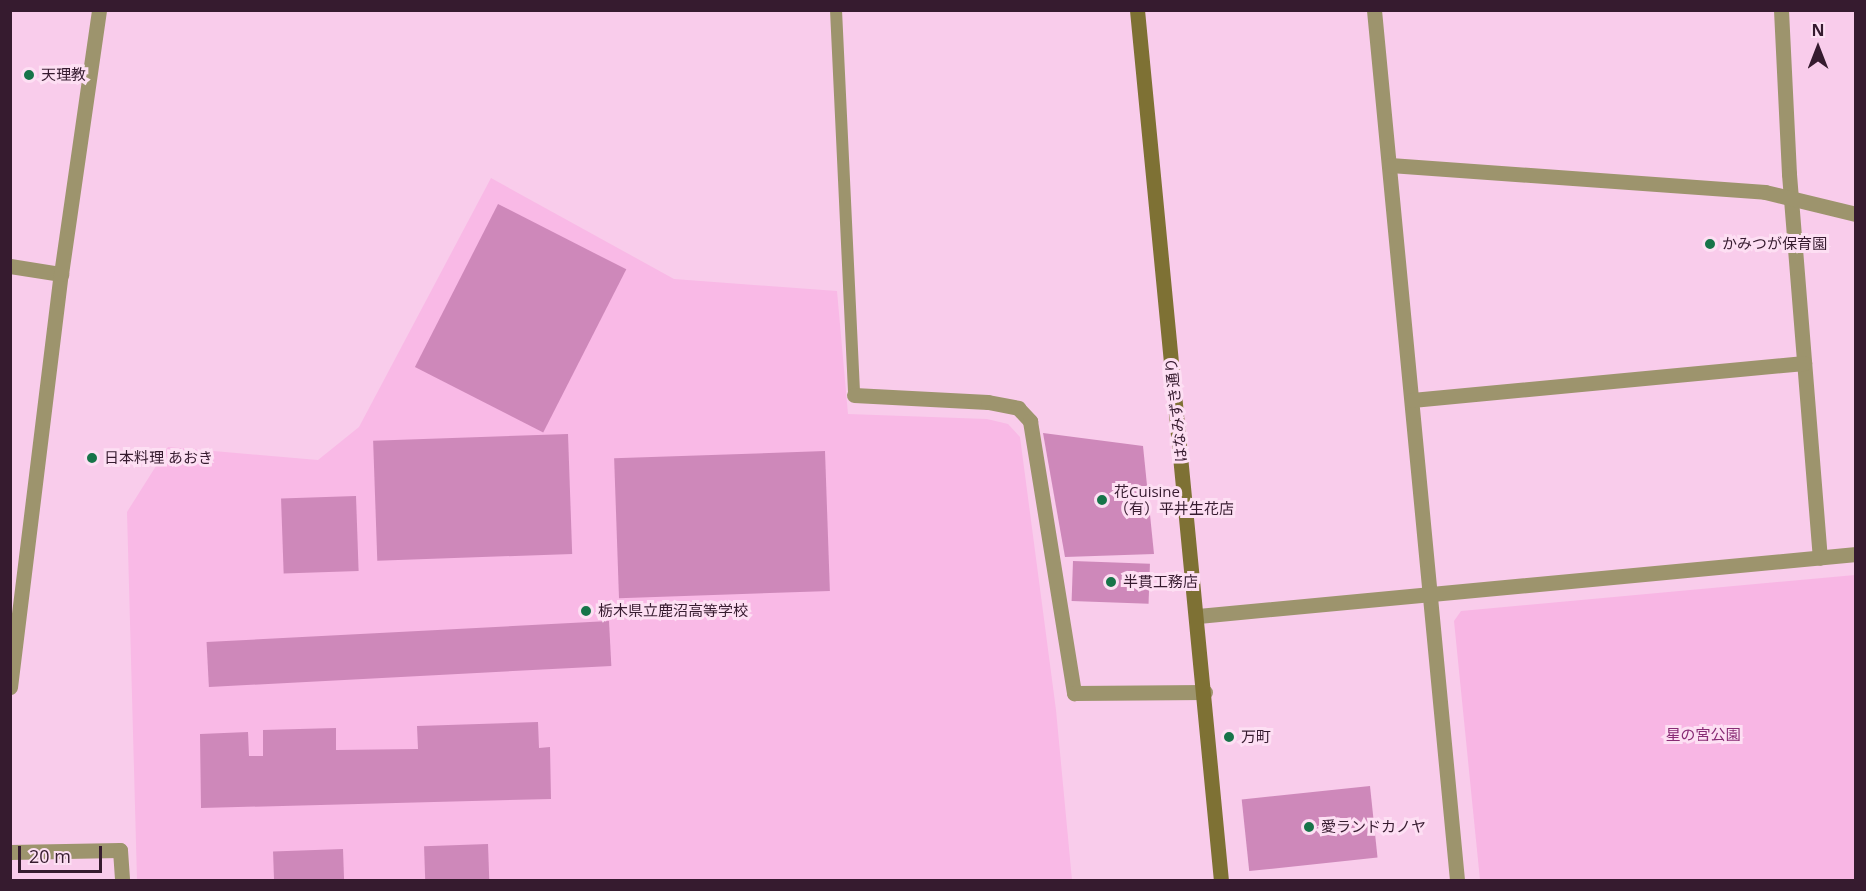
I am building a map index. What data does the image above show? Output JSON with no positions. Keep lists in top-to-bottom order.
{
  "streets": {
    "street": ["はなみずき通り"]
  },
  "parks": ["星の宮公園"],
  "places": [
    "天理教",
    "かみつが保育園",
    "日本料理 あおき",
    "花Cuisine （有）平井生花店",
    "半貫工務店",
    "栃木県立鹿沼高等学校",
    "万町",
    "愛ランドカノヤ"
  ],
  "scale_bar": "20 m",
  "north": "top"
}
